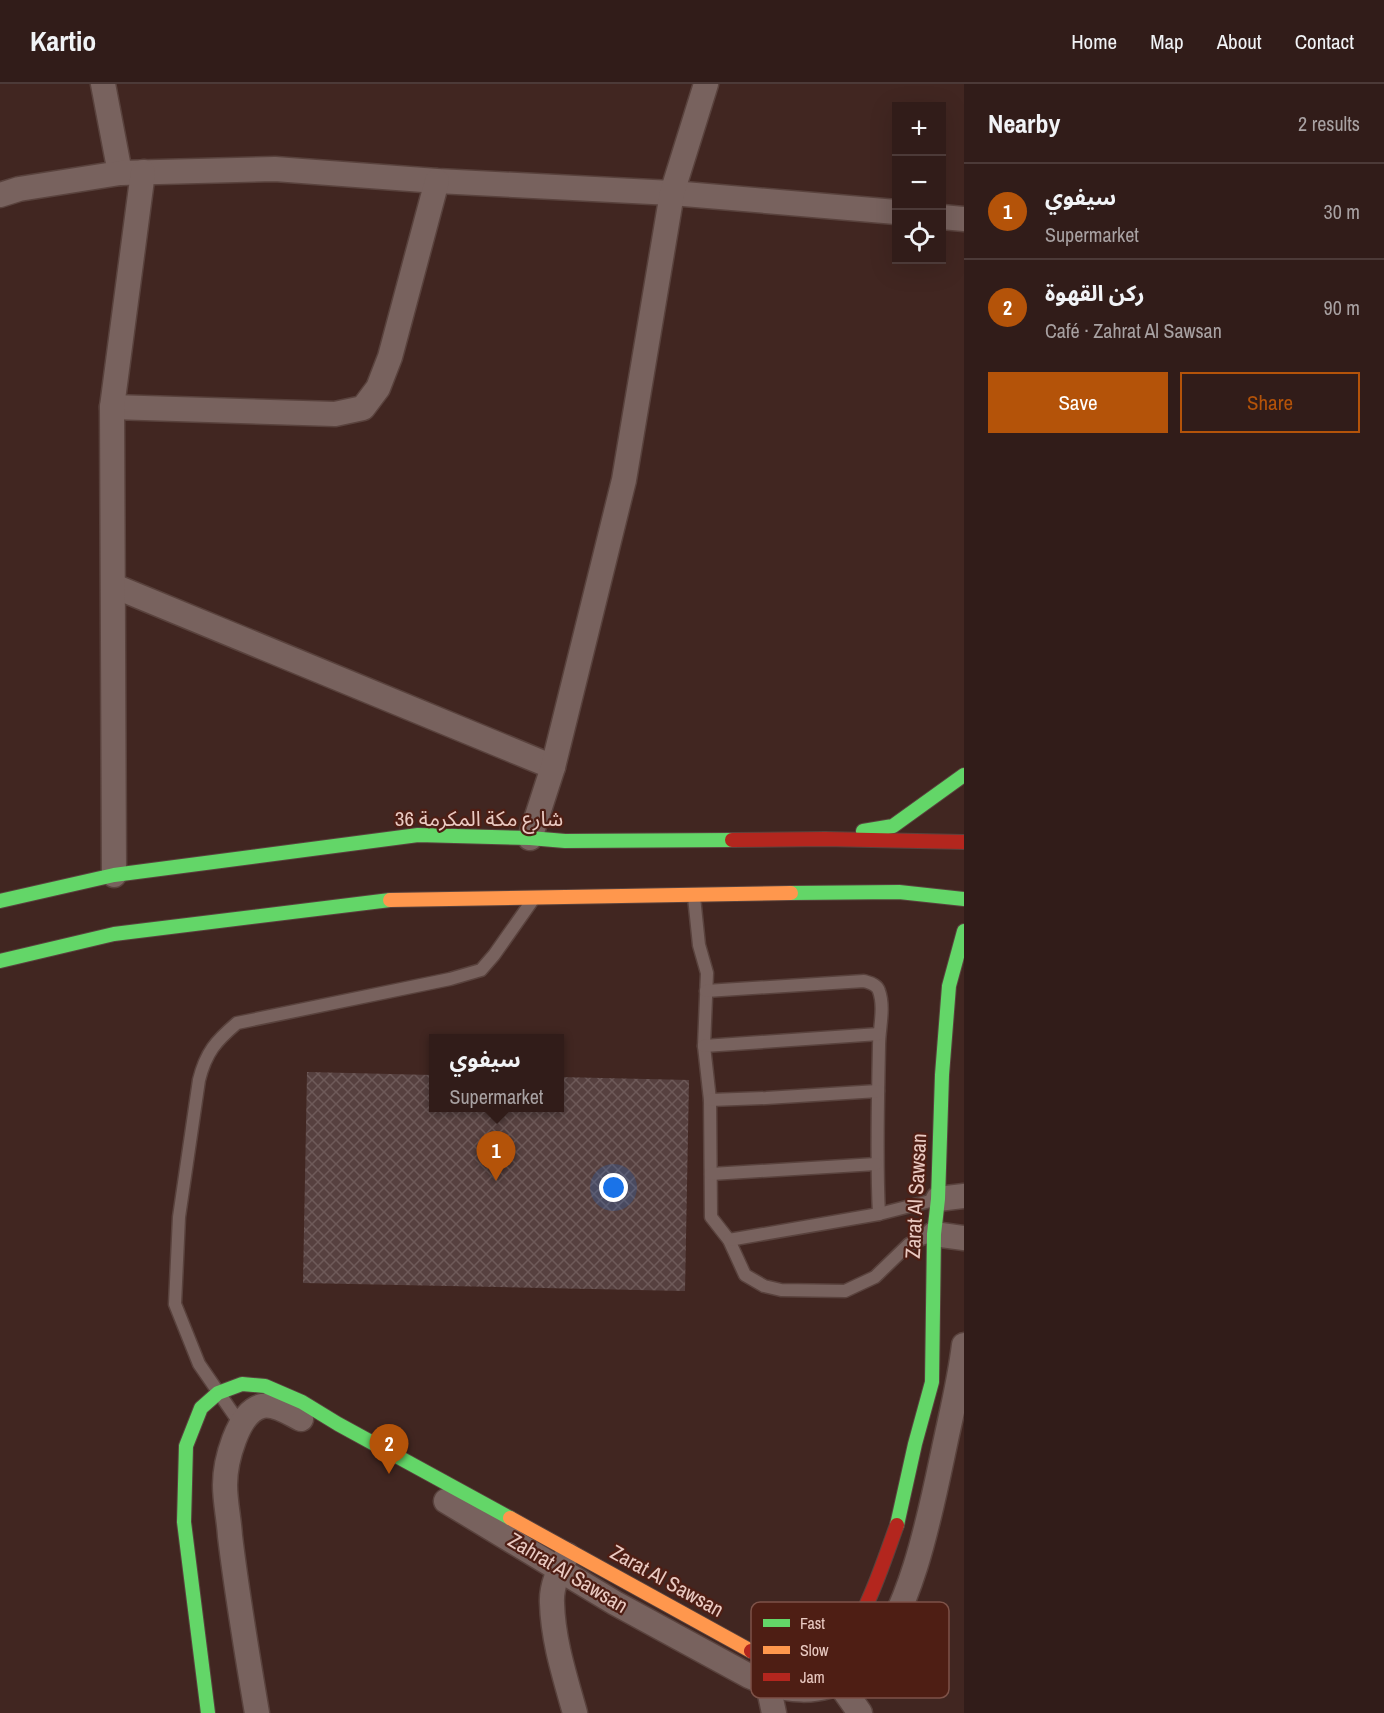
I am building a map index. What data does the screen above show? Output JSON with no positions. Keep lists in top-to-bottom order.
{
  "streets": {
    "main road": ["شارع مكة المكرمة 36", "Zarat Al Sawsan"],
    "street": ["Zahrat Al Sawsan"]
  },
  "crossings": [
    ["Zarat Al Sawsan", "Zahrat Al Sawsan"]
  ],
  "legend": ["Fast", "Slow", "Jam"],
  "page": {
    "header": "Kartio",
    "nav": [
      "Home",
      "Map",
      "About",
      "Contact"
    ],
    "heading": ["Nearby", "2 results"],
    "map_buttons": ["+", "−"],
    "list": [
      {
        "mark": "1",
        "name": "سيفوي",
        "note": "Supermarket",
        "value": "30 m"
      },
      {
        "mark": "2",
        "name": "ركن القهوة",
        "note": "Café · Zahrat Al Sawsan",
        "value": "90 m"
      }
    ],
    "buttons": ["Save", "Share"],
    "popup": ["سيفوي", "Supermarket"],
    "pins": ["1", "2"]
  }
}
